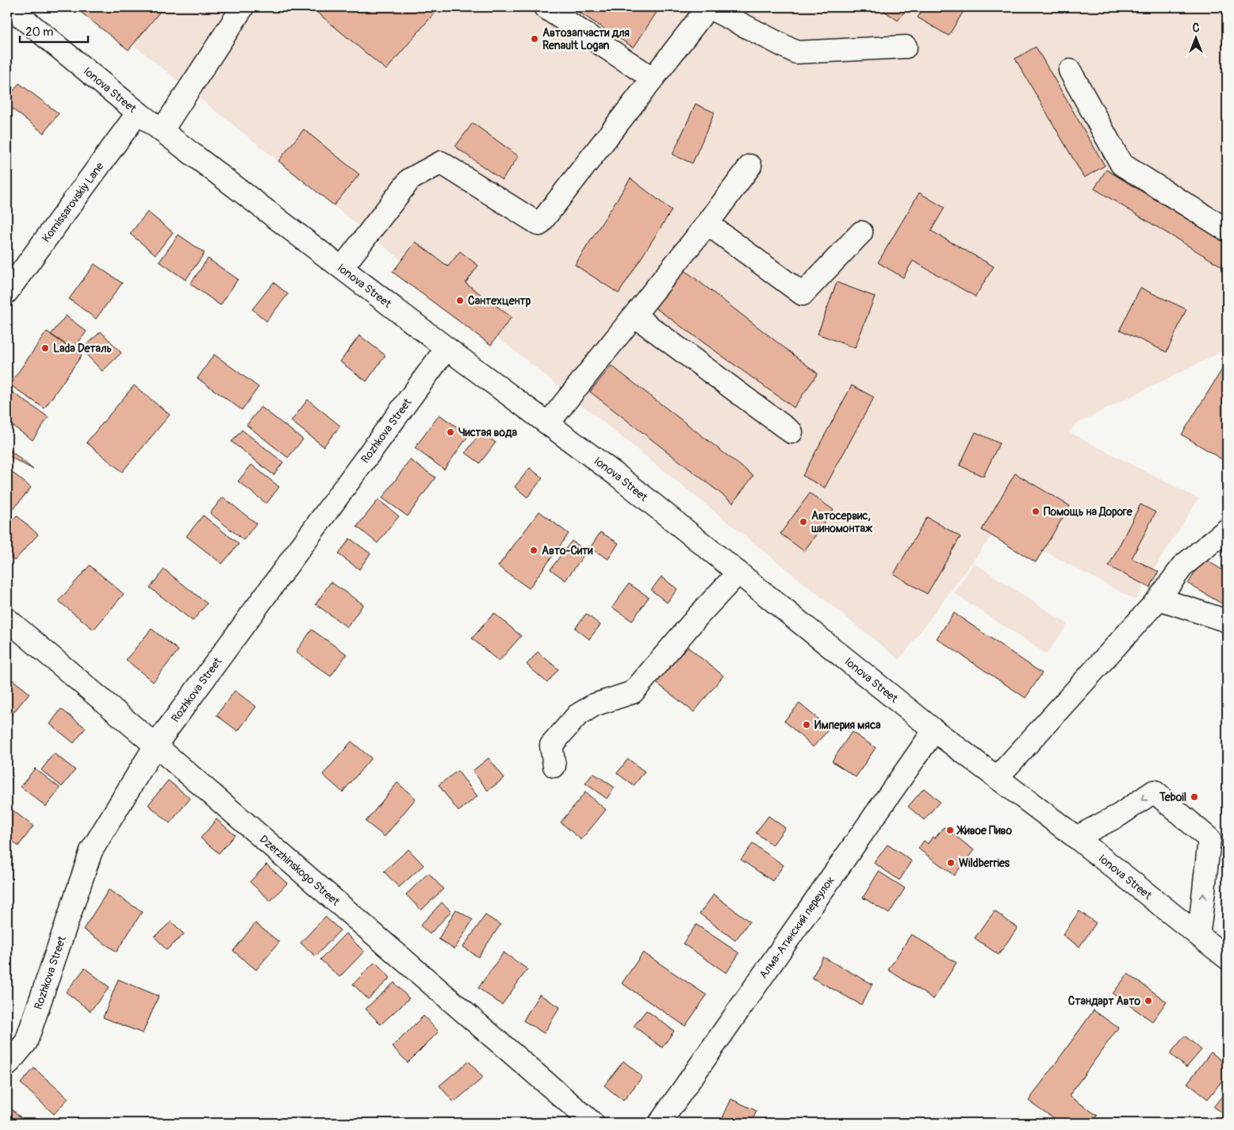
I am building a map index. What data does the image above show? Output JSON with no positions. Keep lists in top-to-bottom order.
{
  "streets": {
    "street": [
      "Ionova Street",
      "Komissarovskiy Lane",
      "Rozhkova Street",
      "Dzerzhinskogo Street",
      "Алма-Атинский переулок"
    ]
  },
  "crossings": [
    ["Ionova Street", "Komissarovskiy Lane"],
    ["Ionova Street", "Rozhkova Street"],
    ["Ionova Street", "Алма-Атинский переулок"],
    ["Rozhkova Street", "Dzerzhinskogo Street"]
  ],
  "places": [
    "Автозапчасти для Renault Logan",
    "Сантехцентр",
    "Lada Dеталь",
    "Чистая вода",
    "Помощь на Дороге",
    "Автосервис, шиномонтаж",
    "Авто-Сити",
    "Империя мяса",
    "Teboil",
    "Живое Пиво",
    "Wildberries",
    "Стандарт Авто"
  ],
  "scale_bar": "20 m",
  "north": "top"
}
